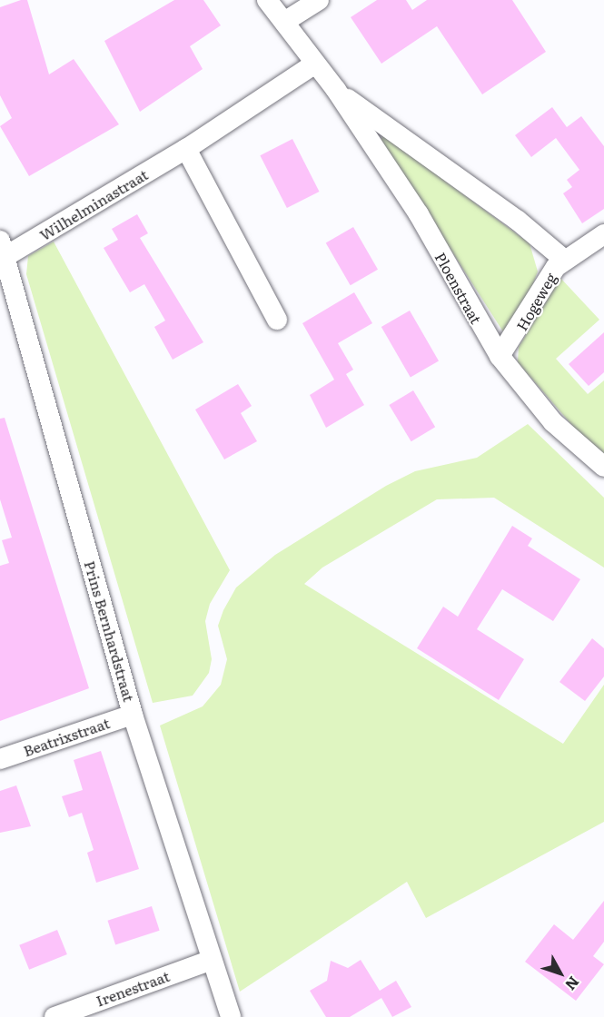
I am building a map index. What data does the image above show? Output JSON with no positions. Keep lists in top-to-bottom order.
{
  "streets": {
    "street": [
      "Wilhelminastraat",
      "Ploenstraat",
      "Hogeweg",
      "Prins Bernhardstraat",
      "Beatrixstraat",
      "Irenestraat"
    ]
  },
  "crossings": [
    ["Wilhelminastraat", "Ploenstraat"],
    ["Wilhelminastraat", "Prins Bernhardstraat"],
    ["Ploenstraat", "Hogeweg"],
    ["Prins Bernhardstraat", "Beatrixstraat"],
    ["Prins Bernhardstraat", "Irenestraat"]
  ],
  "north": "bottom right"
}
